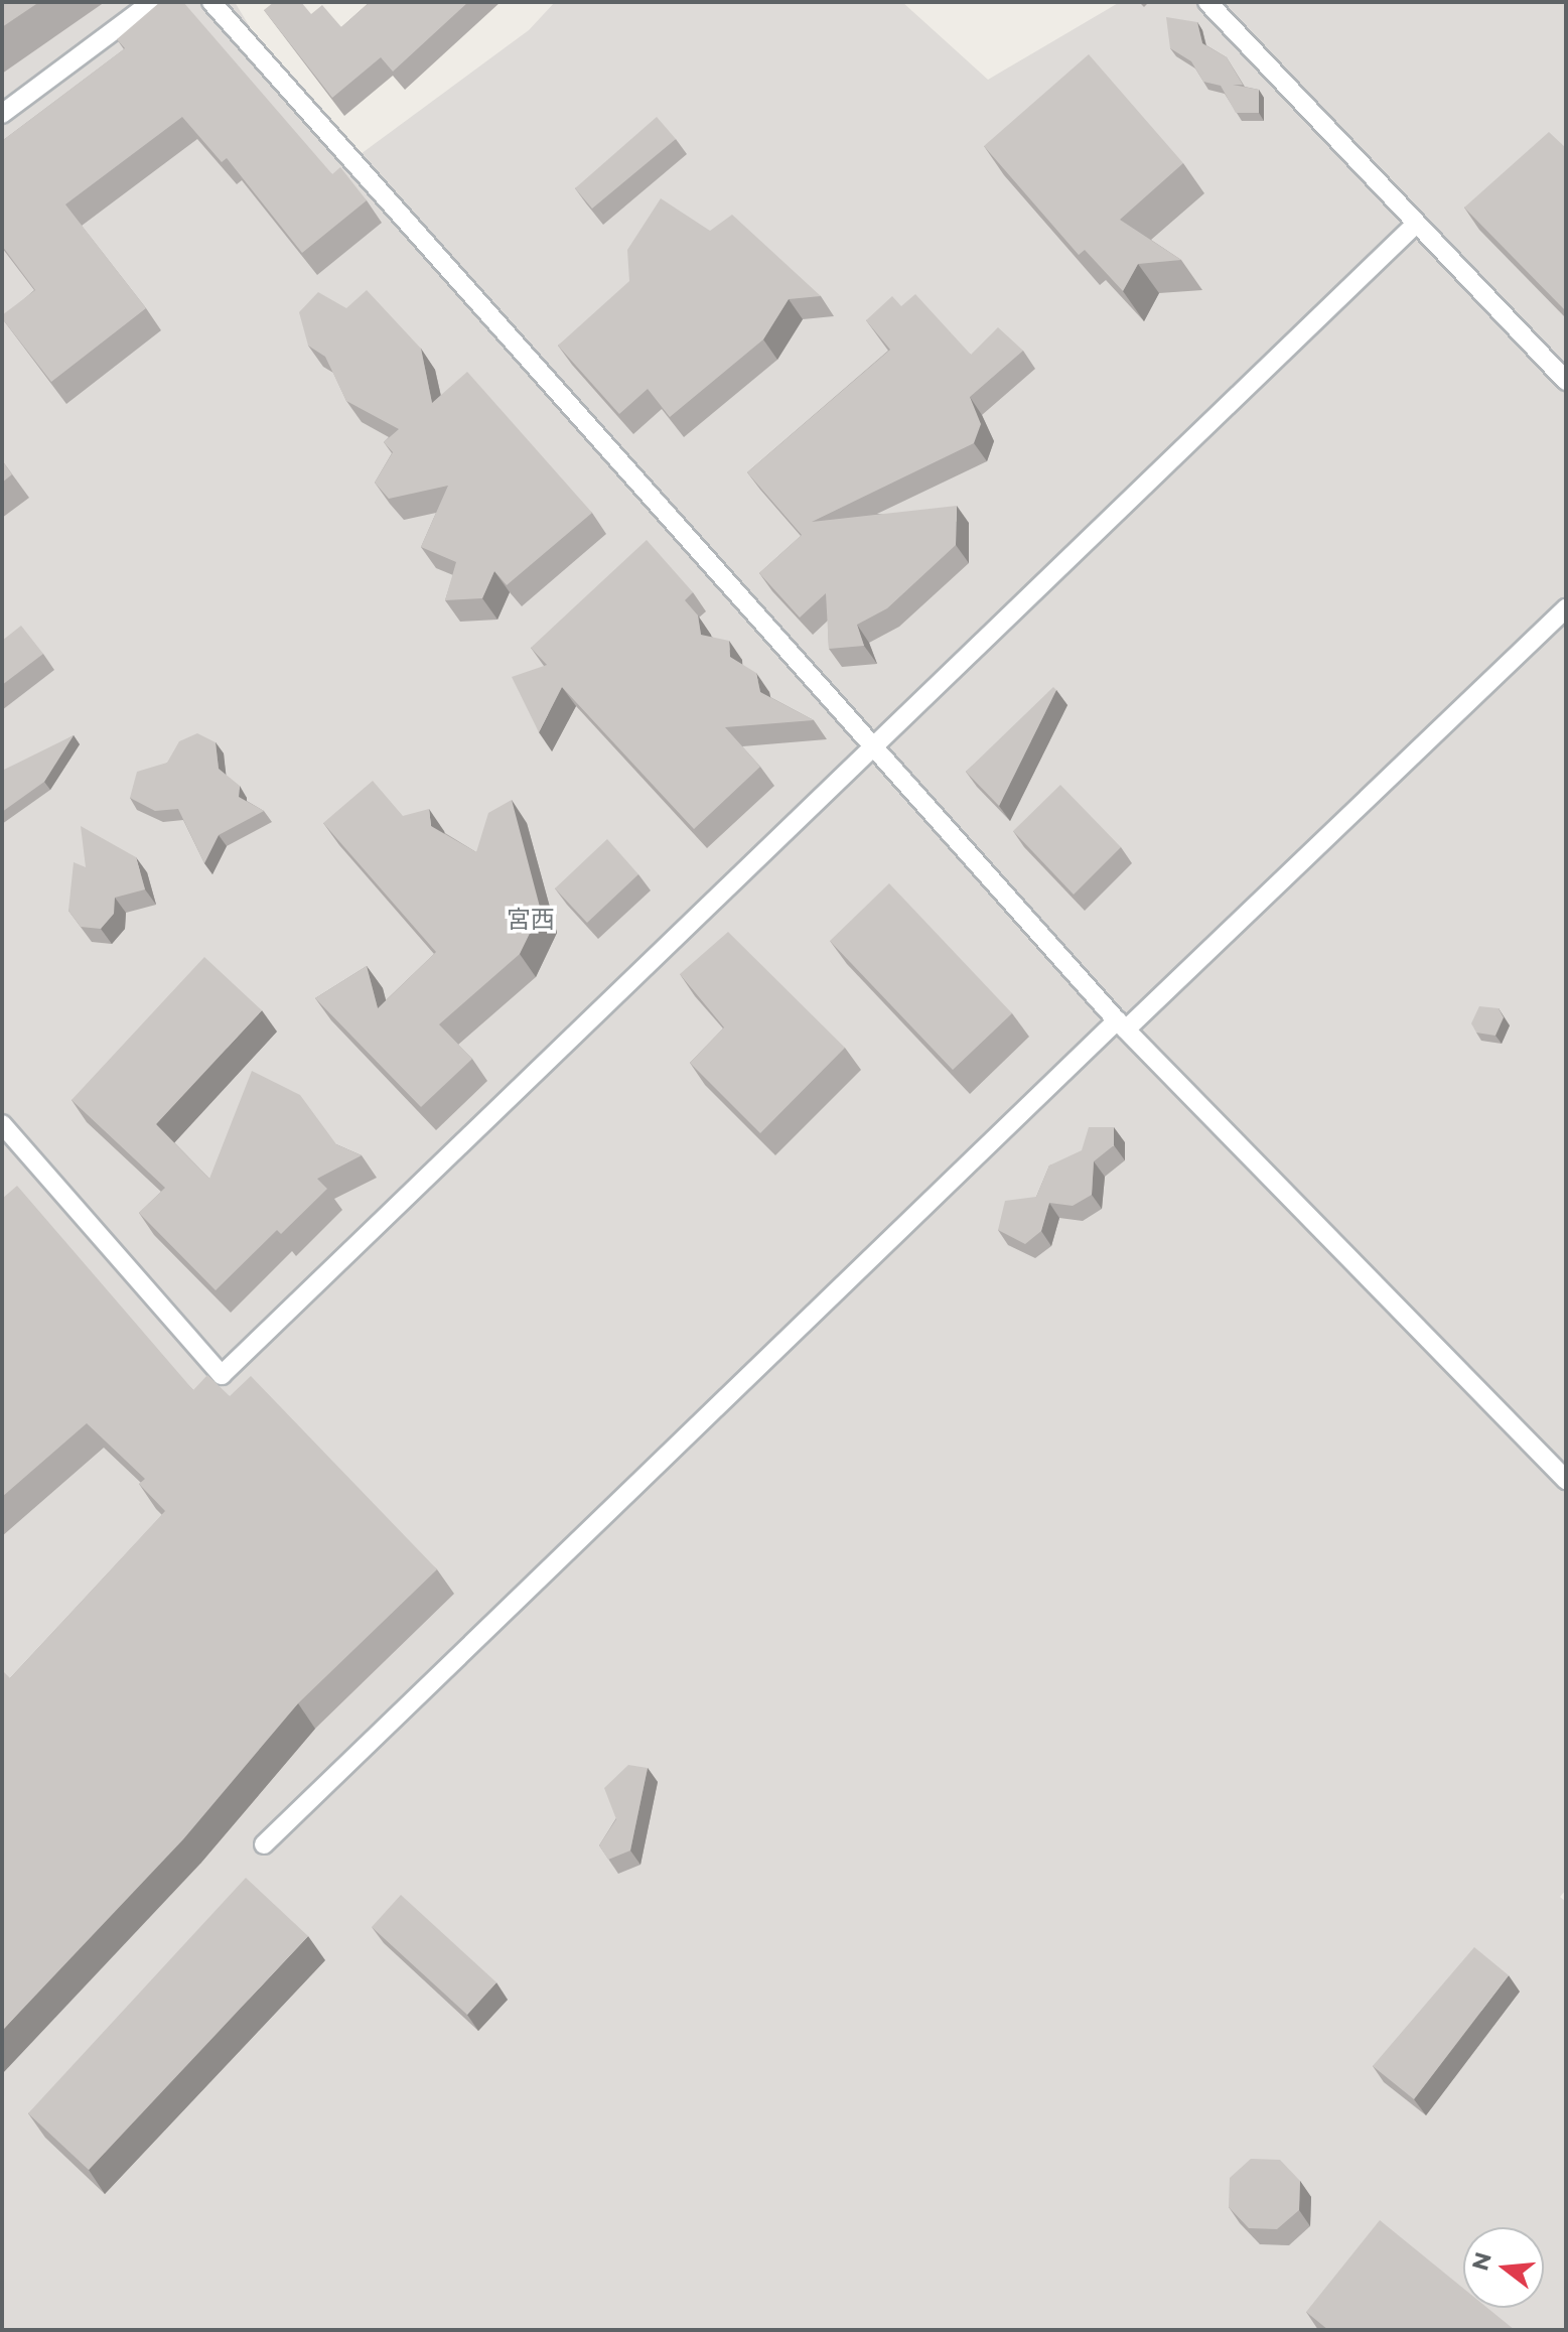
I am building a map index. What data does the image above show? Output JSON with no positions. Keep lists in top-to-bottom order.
{
  "districts": ["宮西"],
  "north": "left"
}
